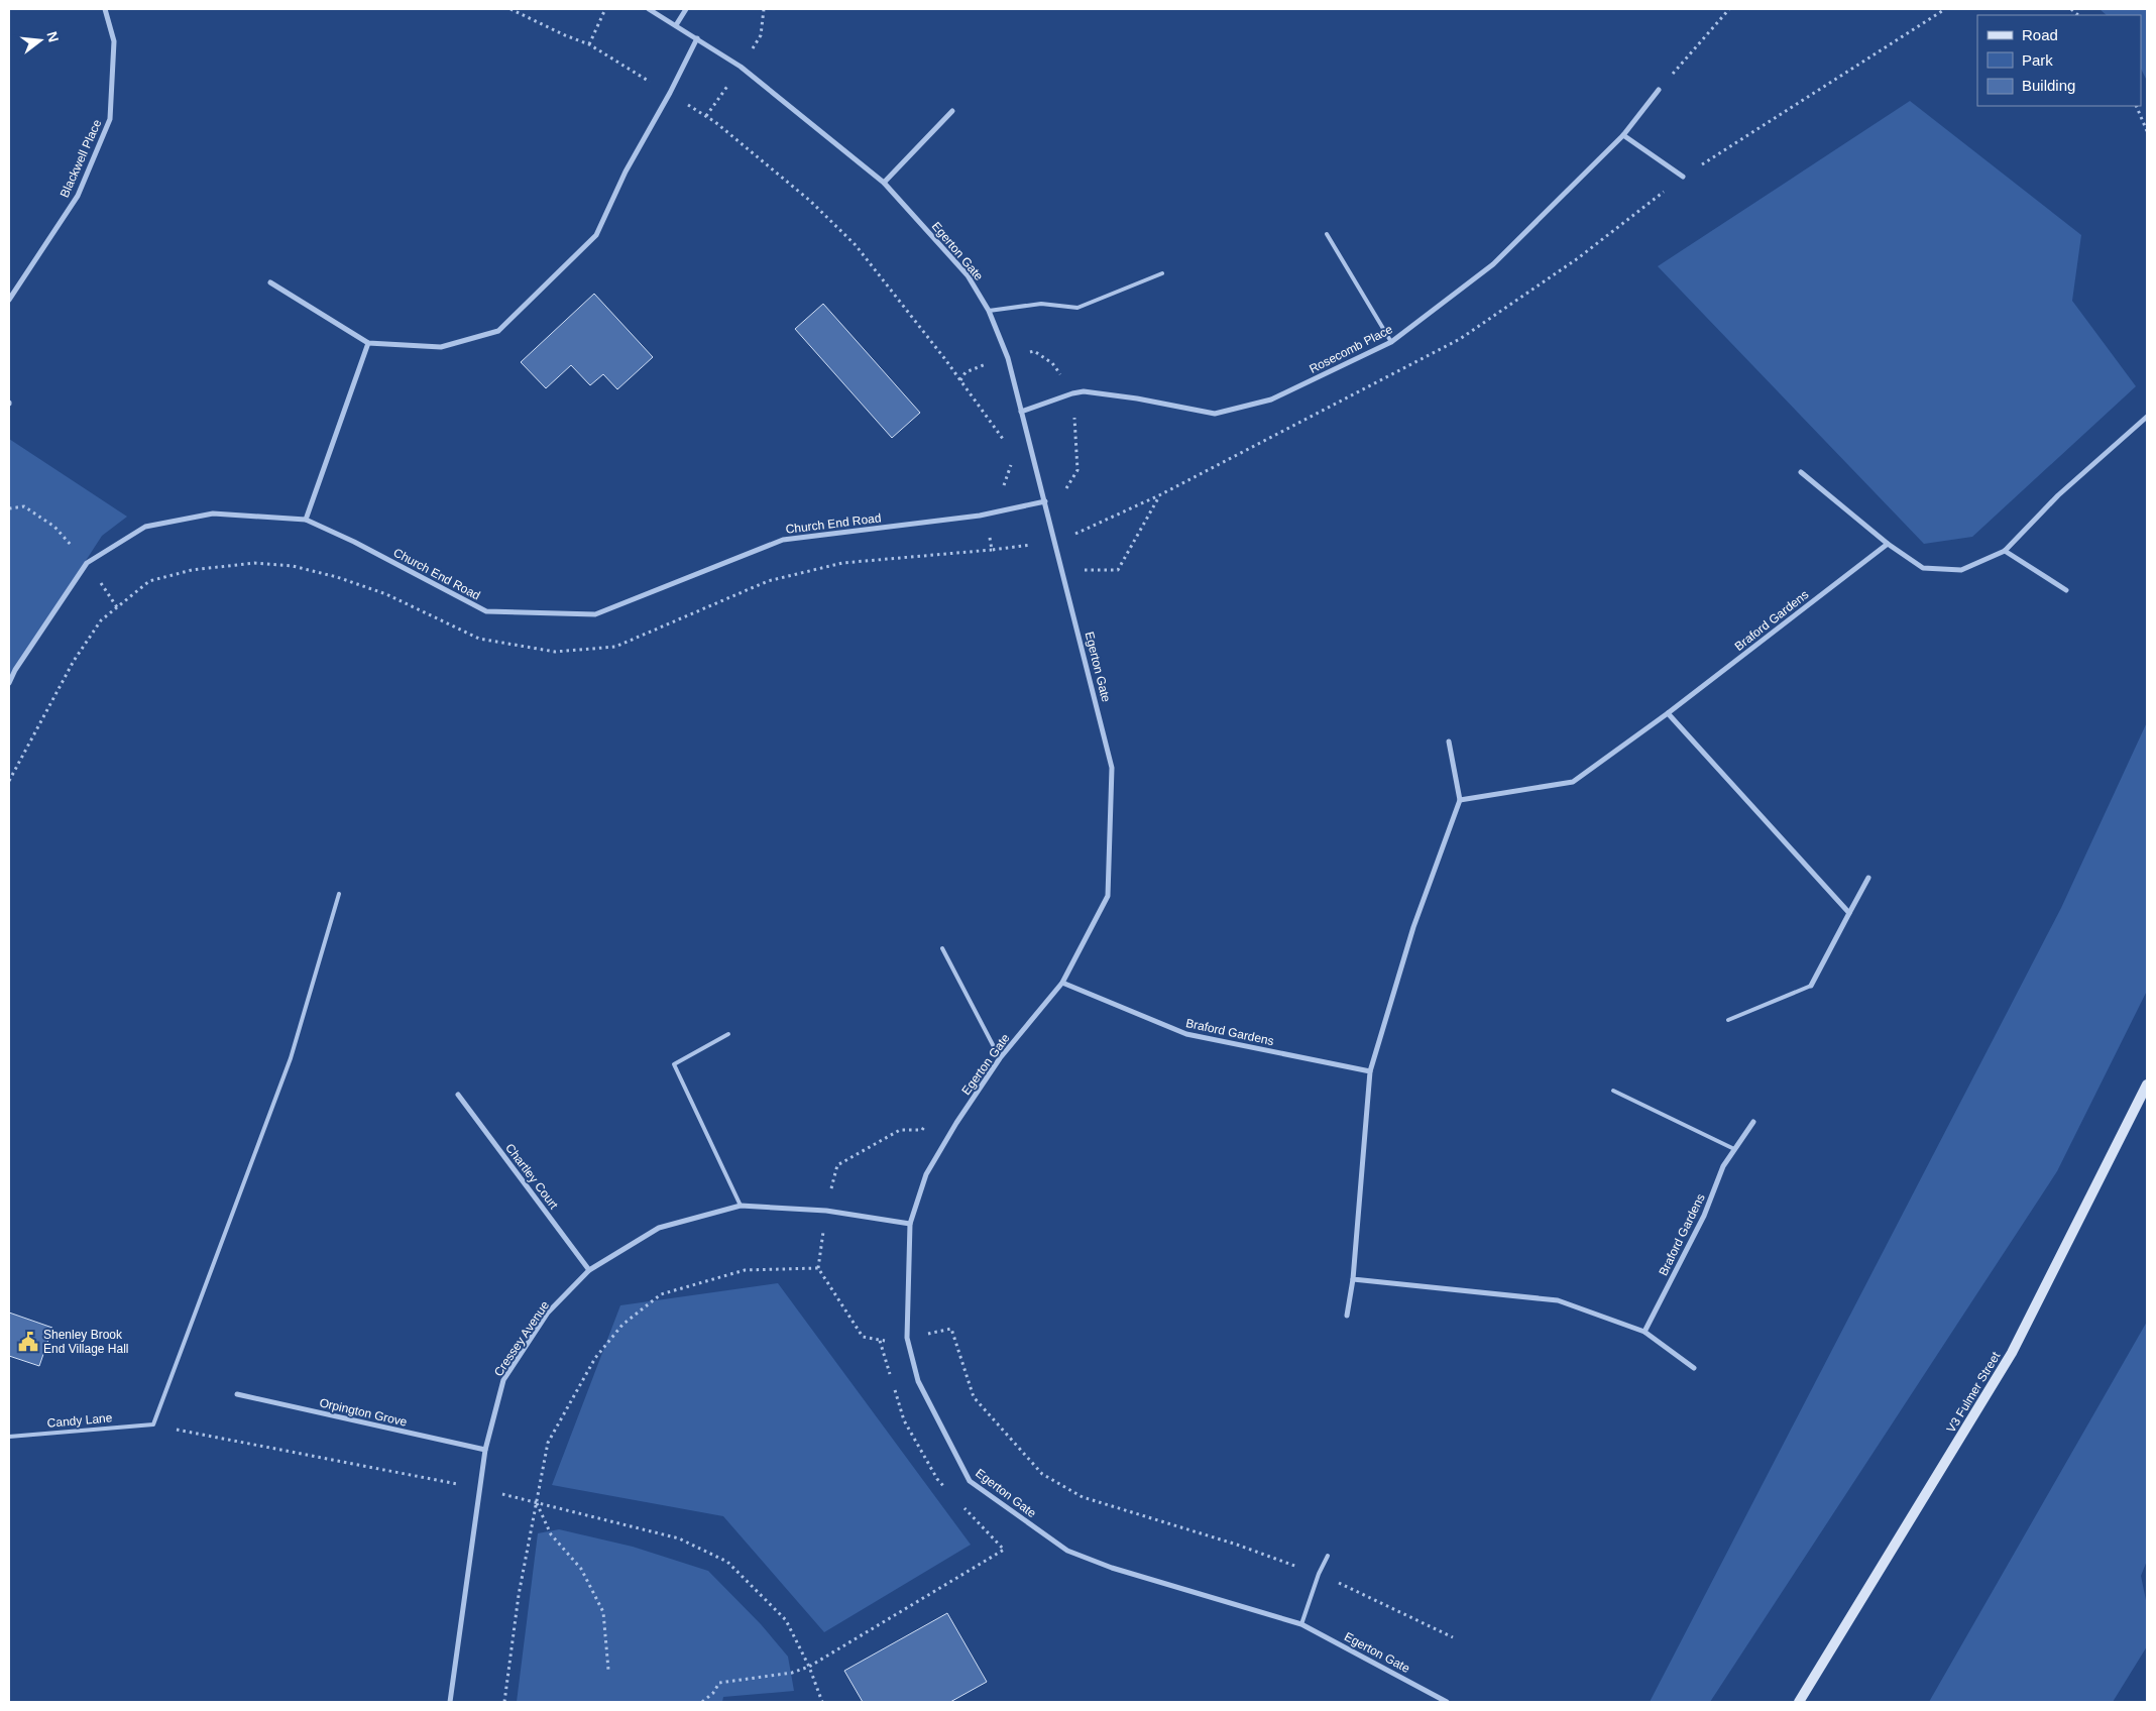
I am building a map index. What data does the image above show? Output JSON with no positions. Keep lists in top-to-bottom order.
{
  "streets": {
    "street": [
      "Blackwell Place",
      "Egerton Gate",
      "Rosecomb Place",
      "Church End Road",
      "Braford Gardens",
      "Chartley Court",
      "Cressey Avenue",
      "V3 Fulmer Street",
      "Orpington Grove"
    ],
    "lane": ["Candy Lane"]
  },
  "crossings": [
    ["Egerton Gate", "Rosecomb Place"],
    ["Egerton Gate", "Church End Road"],
    ["Egerton Gate", "Braford Gardens"],
    ["Egerton Gate", "Cressey Avenue"],
    ["Chartley Court", "Cressey Avenue"],
    ["Cressey Avenue", "Orpington Grove"]
  ],
  "places": {
    "public building": ["Shenley Brook End Village Hall"]
  },
  "legend": ["Road", "Park", "Building"],
  "north": "right"
}
